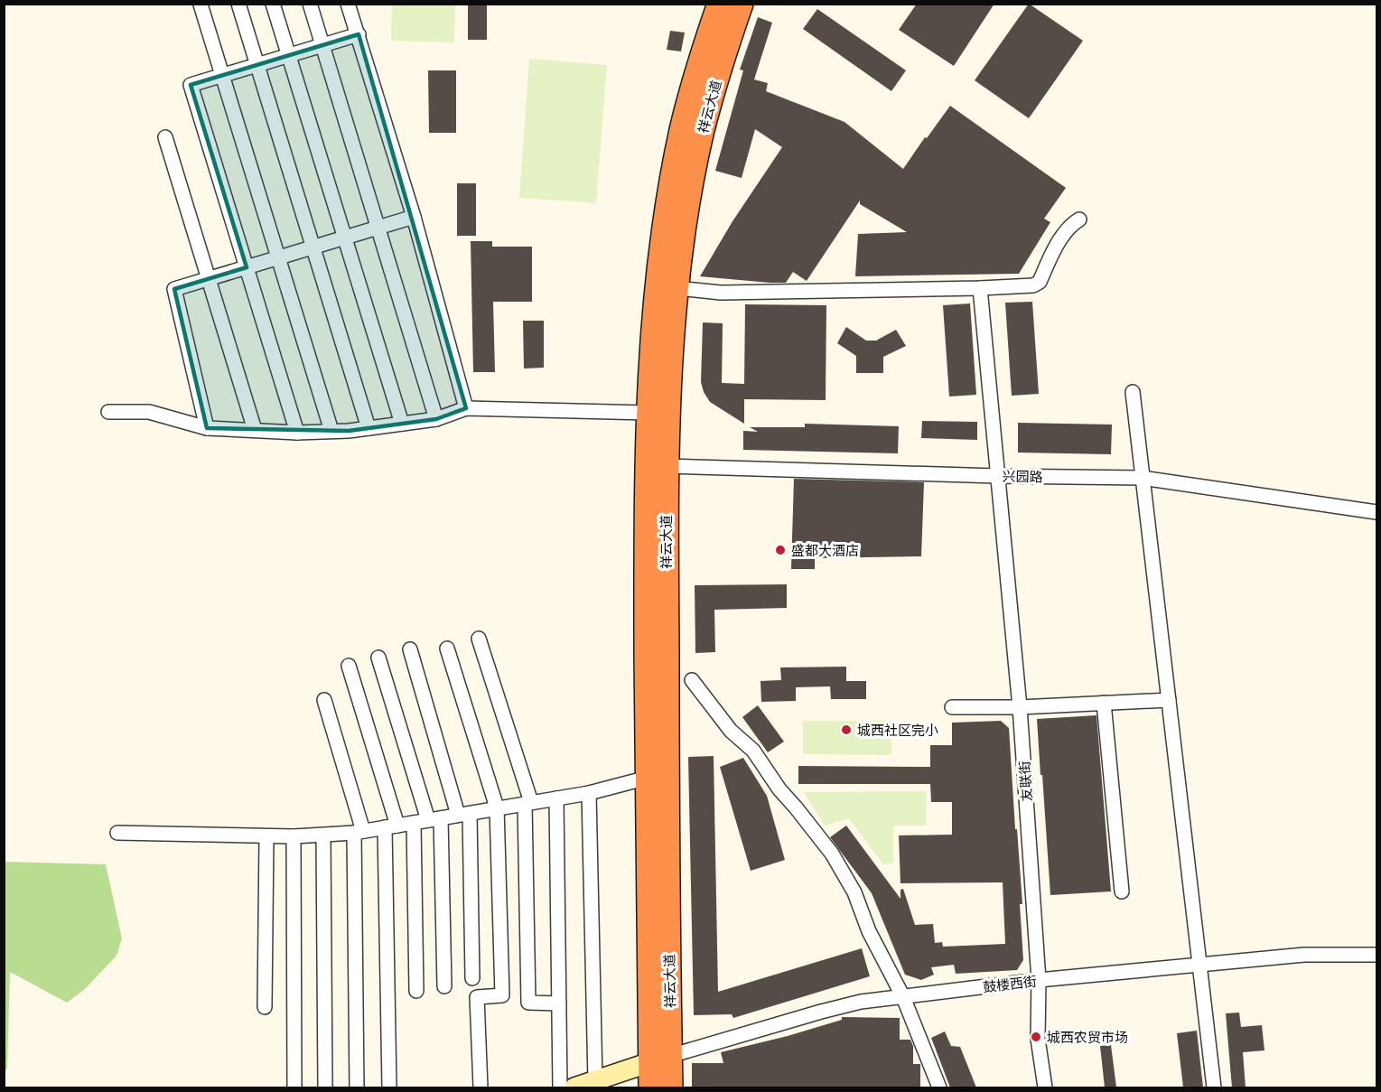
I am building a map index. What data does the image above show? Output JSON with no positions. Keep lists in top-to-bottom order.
{
  "streets": {
    "highway": ["祥云大道"],
    "street": ["兴园路", "友联街", "鼓楼西街"]
  },
  "crossings": [
    ["祥云大道", "兴园路"],
    ["祥云大道", "鼓楼西街"],
    ["兴园路", "友联街"],
    ["友联街", "鼓楼西街"]
  ],
  "places": ["盛都大酒店", "城西社区完小", "城西农贸市场"]
}
